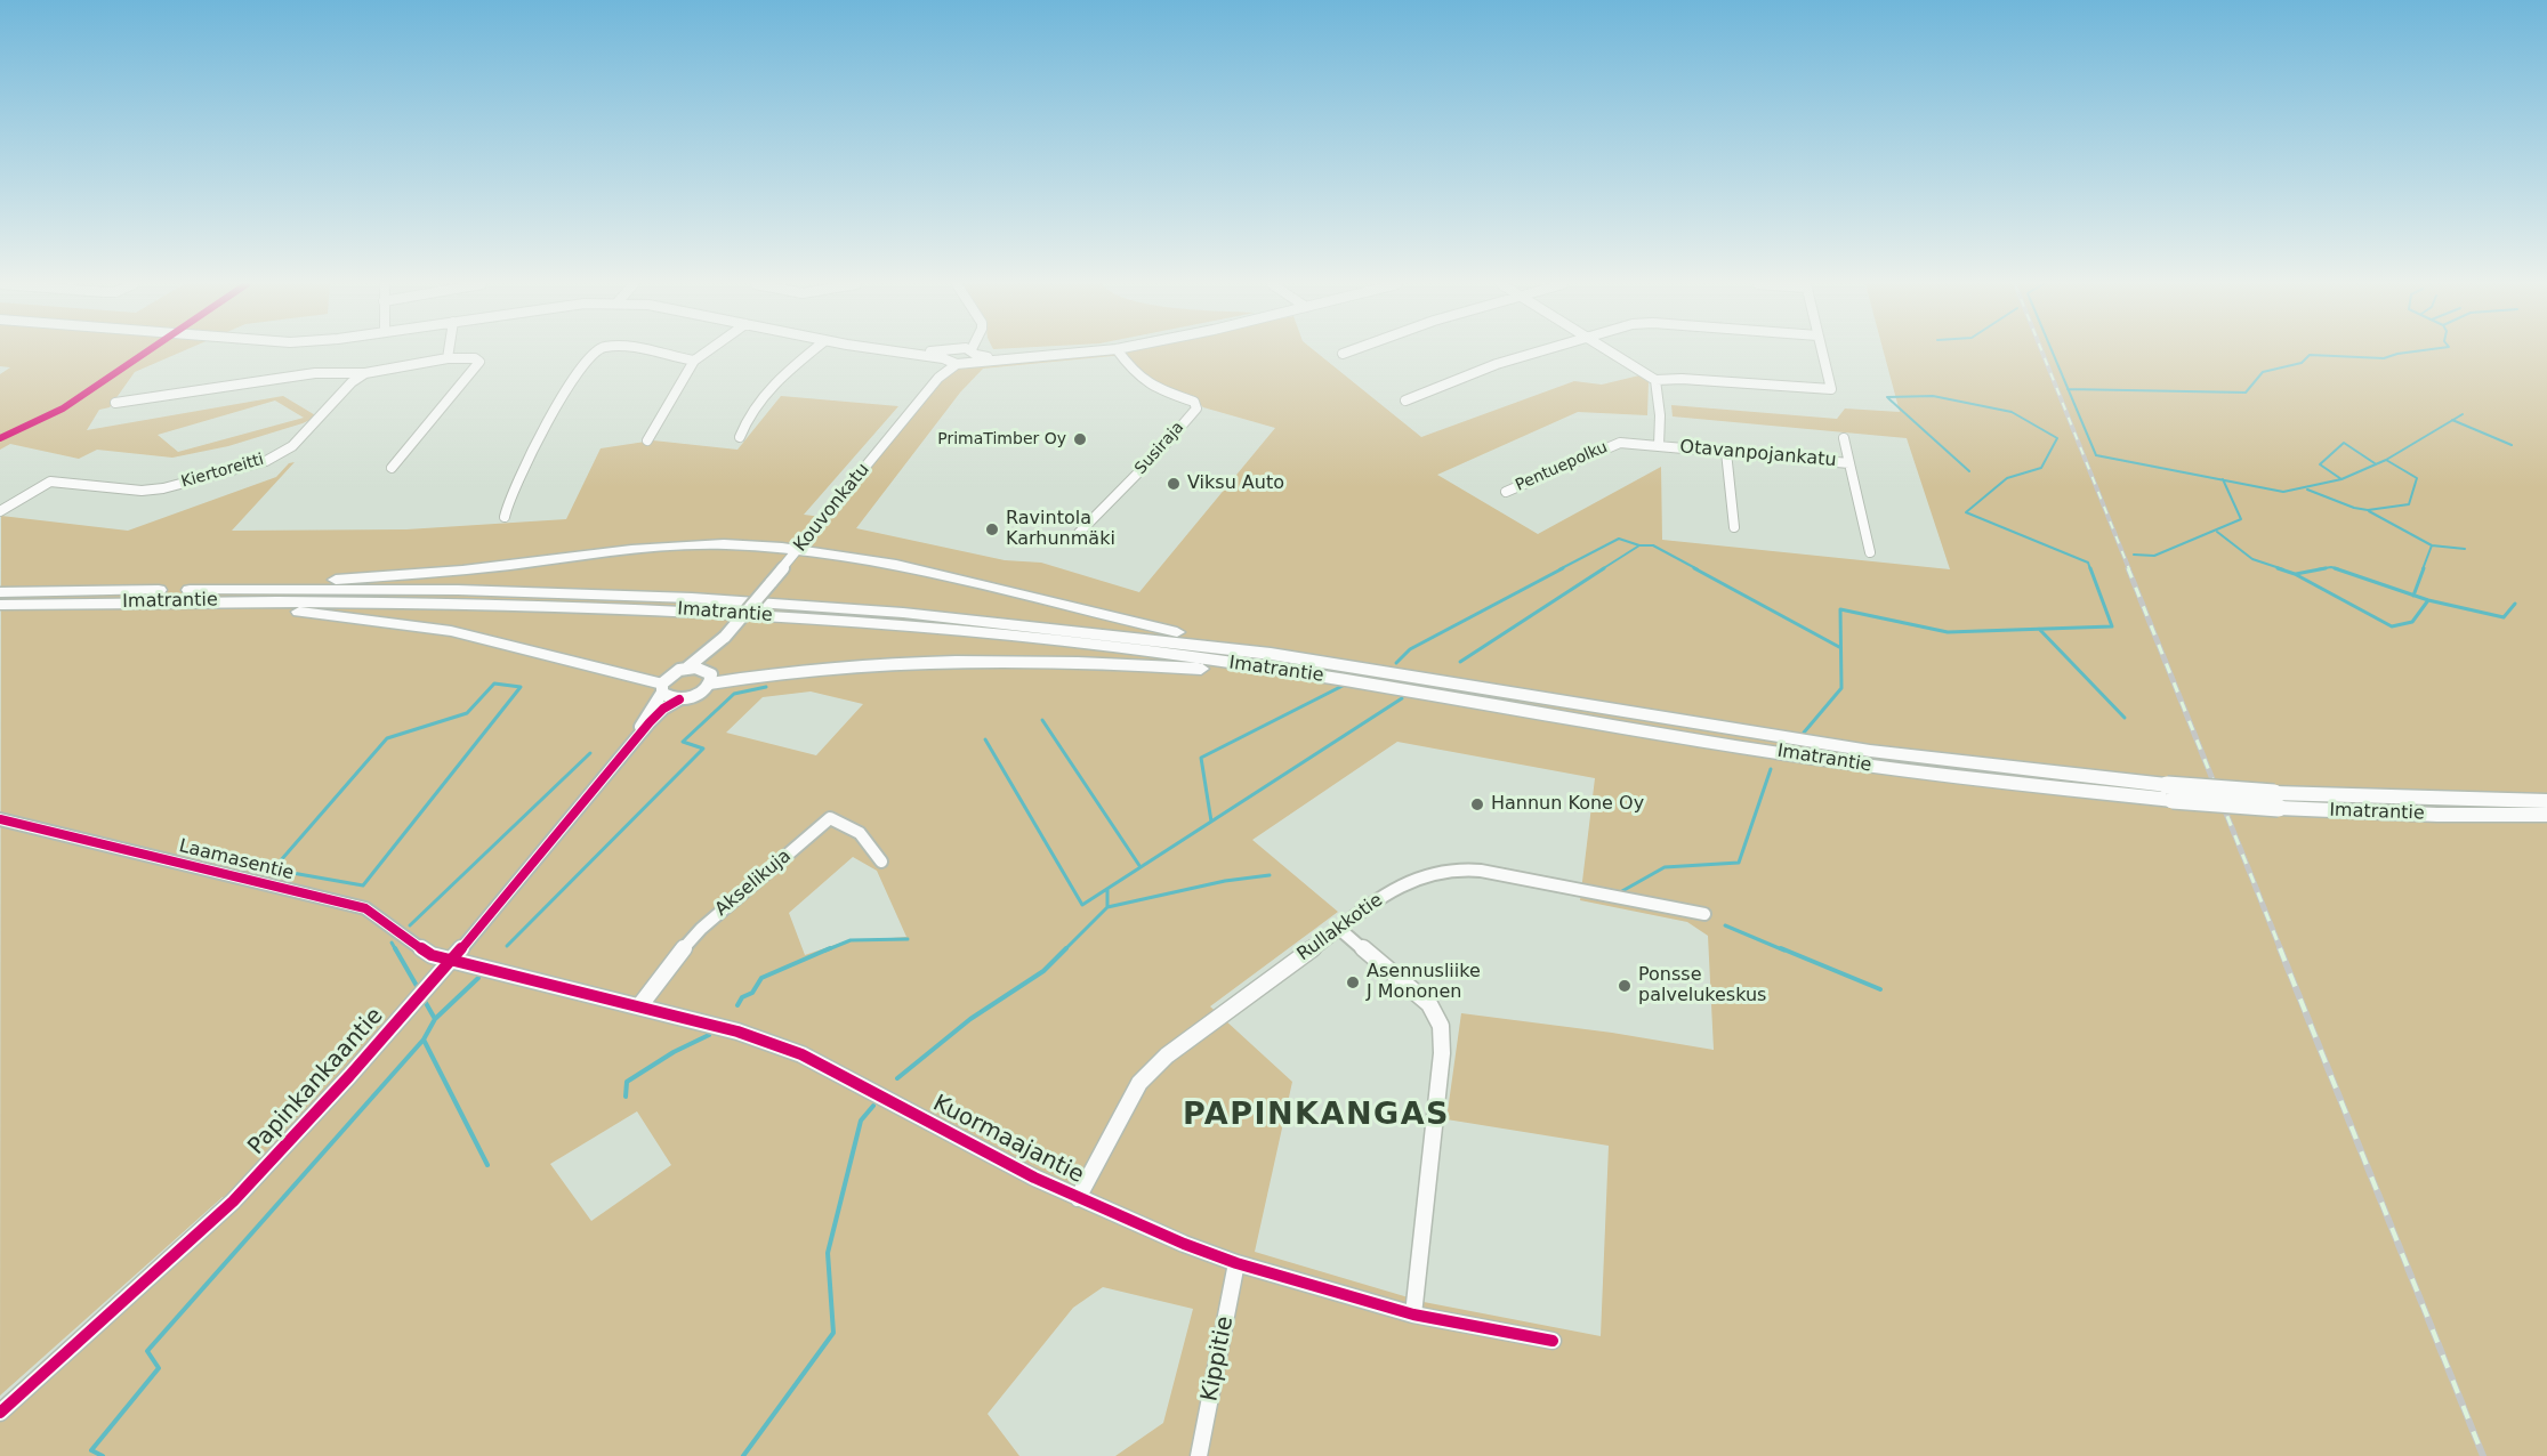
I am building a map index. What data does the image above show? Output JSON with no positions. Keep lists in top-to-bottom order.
{
  "streets": {
    "highway": ["Imatrantie"],
    "street": [
      "Susiraja",
      "Otavanpojankatu",
      "Pentuepolku",
      "Kiertoreitti",
      "Kouvonkatu",
      "Laamasentie",
      "Akselikuja",
      "Rullakkotie",
      "Papinkankaantie",
      "Kuormaajantie",
      "Kippitie"
    ]
  },
  "crossings": [
    ["Otavanpojankatu", "Pentuepolku"],
    ["Kouvonkatu", "Papinkankaantie"],
    ["Laamasentie", "Papinkankaantie"],
    ["Laamasentie", "Kuormaajantie"],
    ["Akselikuja", "Kuormaajantie"],
    ["Rullakkotie", "Kuormaajantie"],
    ["Papinkankaantie", "Kuormaajantie"],
    ["Kuormaajantie", "Kippitie"]
  ],
  "districts": ["PAPINKANGAS"],
  "places": [
    "PrimaTimber Oy",
    "Viksu Auto",
    "Ravintola Karhunmäki",
    "Hannun Kone Oy",
    "Asennusliike J Mononen",
    "Ponsse palvelukeskus"
  ]
}
